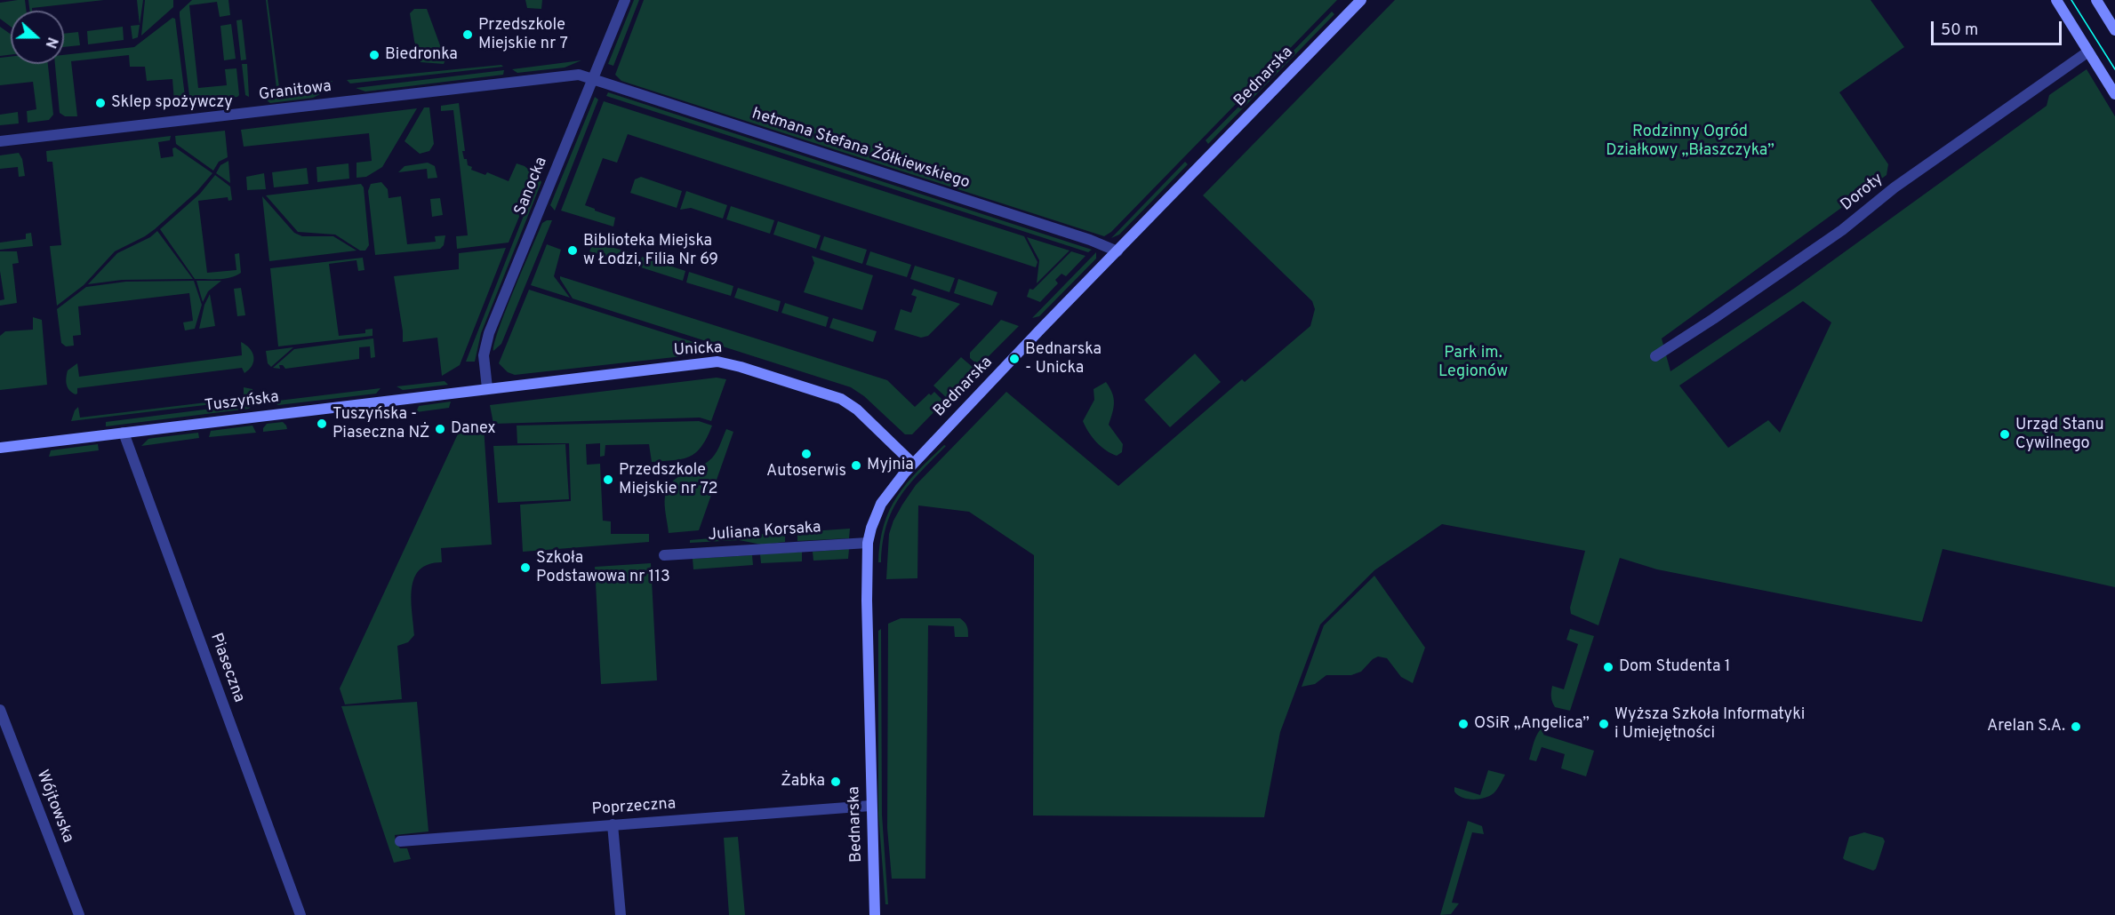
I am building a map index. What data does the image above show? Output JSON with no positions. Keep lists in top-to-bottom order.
{
  "streets": {
    "street": [
      "Bednarska",
      "Granitowa",
      "hetmana Stefana Żółkiewskiego",
      "Sanocka",
      "Doroty",
      "Unicka",
      "Tuszyńska",
      "Juliana Korsaka",
      "Piaseczna",
      "Wójtowska",
      "Poprzeczna"
    ]
  },
  "crossings": [
    ["Bednarska", "hetmana Stefana Żółkiewskiego"],
    ["Bednarska", "Unicka"],
    ["Bednarska", "Juliana Korsaka"],
    ["Bednarska", "Poprzeczna"],
    ["Granitowa", "hetmana Stefana Żółkiewskiego"],
    ["Granitowa", "Sanocka"],
    ["hetmana Stefana Żółkiewskiego", "Sanocka"],
    ["Sanocka", "Unicka"],
    ["Sanocka", "Tuszyńska"],
    ["Unicka", "Tuszyńska"],
    ["Tuszyńska", "Piaseczna"]
  ],
  "parks": ["Rodzinny Ogród Działkowy „Błaszczyka”", "Park im. Legionów"],
  "places": [
    "Przedszkole Miejskie nr 7",
    "Biedronka",
    "Sklep spożywczy",
    "Biblioteka Miejska w Łodzi, Filia Nr 69",
    "Bednarska - Unicka",
    "Tuszyńska - Piaseczna NŻ",
    "Danex",
    "Urząd Stanu Cywilnego",
    "Autoserwis",
    "Myjnia",
    "Przedszkole Miejskie nr 72",
    "Szkoła Podstawowa nr 113",
    "Dom Studenta 1",
    "OSiR „Angelica”",
    "Wyższa Szkoła Informatyki i Umiejętności",
    "Arelan S.A.",
    "Żabka"
  ],
  "scale_bar": "50 m",
  "north": "right"
}
